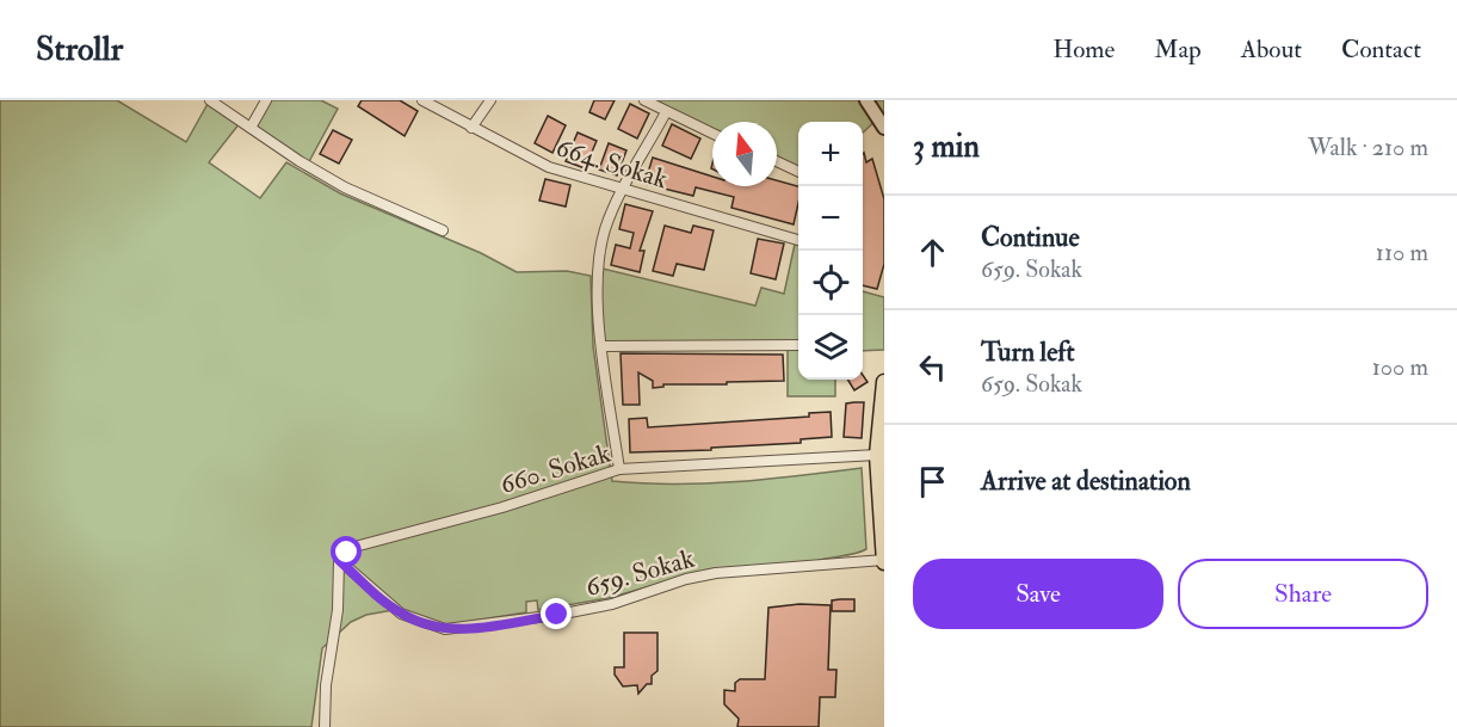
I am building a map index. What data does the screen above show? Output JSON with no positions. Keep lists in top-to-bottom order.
{
  "streets": {
    "street": ["664. Sokak", "660. Sokak", "659. Sokak"]
  },
  "crossings": [
    ["660. Sokak", "659. Sokak"]
  ],
  "north": "top",
  "page": {
    "header": "Strollr",
    "nav": [
      "Home",
      "Map",
      "About",
      "Contact"
    ],
    "heading": ["3 min", "Walk · 210 m"],
    "map_buttons": ["+", "−"],
    "list": [
      ["Continue", "659. Sokak", "110 m"],
      ["Turn left", "659. Sokak", "100 m"],
      "Arrive at destination"
    ],
    "buttons": ["Save", "Share"]
  }
}
